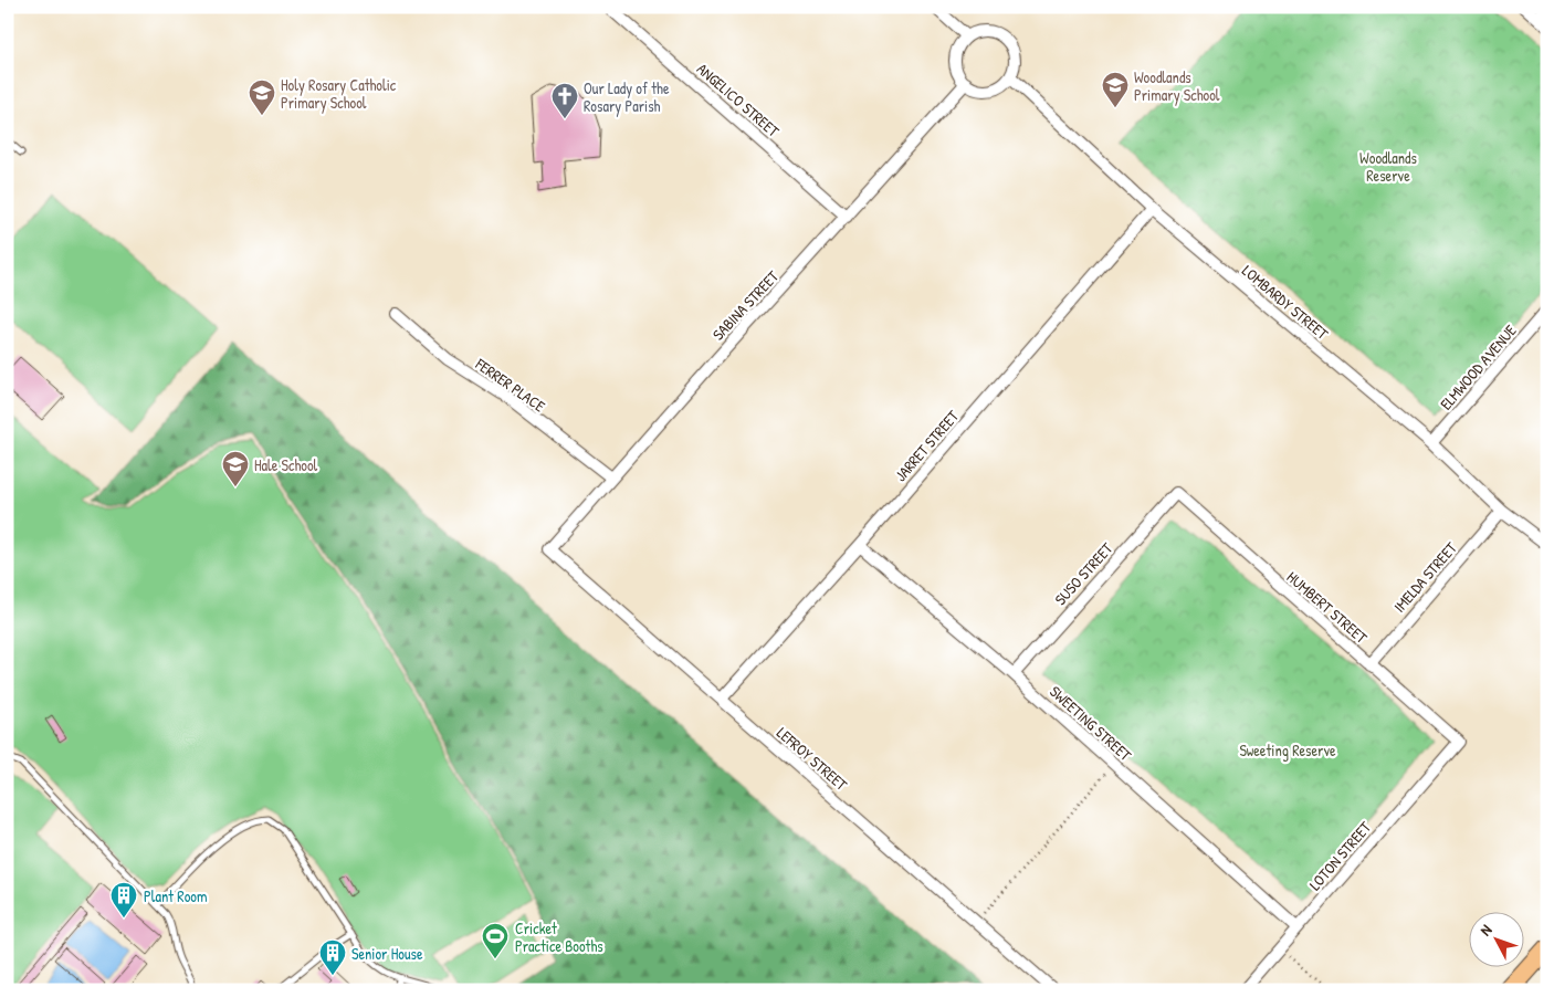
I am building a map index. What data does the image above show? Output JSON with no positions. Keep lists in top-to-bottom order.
{
  "streets": {
    "street": [
      "ANGELICO STREET",
      "LOMBARDY STREET",
      "SABINA STREET",
      "ELMWOOD AVENUE",
      "FERRER PLACE",
      "JARRET STREET",
      "SUSO STREET",
      "IMELDA STREET",
      "HUMBERT STREET",
      "SWEETING STREET",
      "LEFROY STREET",
      "LOTON STREET"
    ]
  },
  "crossings": [
    ["ANGELICO STREET", "SABINA STREET"],
    ["LOMBARDY STREET", "SABINA STREET"],
    ["LOMBARDY STREET", "ELMWOOD AVENUE"],
    ["LOMBARDY STREET", "JARRET STREET"],
    ["LOMBARDY STREET", "IMELDA STREET"],
    ["SABINA STREET", "FERRER PLACE"],
    ["SABINA STREET", "LEFROY STREET"],
    ["JARRET STREET", "SWEETING STREET"],
    ["JARRET STREET", "LEFROY STREET"],
    ["SUSO STREET", "HUMBERT STREET"],
    ["SUSO STREET", "SWEETING STREET"],
    ["IMELDA STREET", "HUMBERT STREET"],
    ["HUMBERT STREET", "LOTON STREET"],
    ["SWEETING STREET", "LOTON STREET"]
  ],
  "parks": ["Woodlands Reserve", "Sweeting Reserve"],
  "places": {
    "school or university": ["Woodlands Primary School", "Holy Rosary Catholic Primary School", "Hale School"],
    "church": ["Our Lady of the Rosary Parish"],
    "building": ["Plant Room", "Senior House"],
    "sports": ["Cricket Practice Booths"]
  },
  "north": "top left"
}
